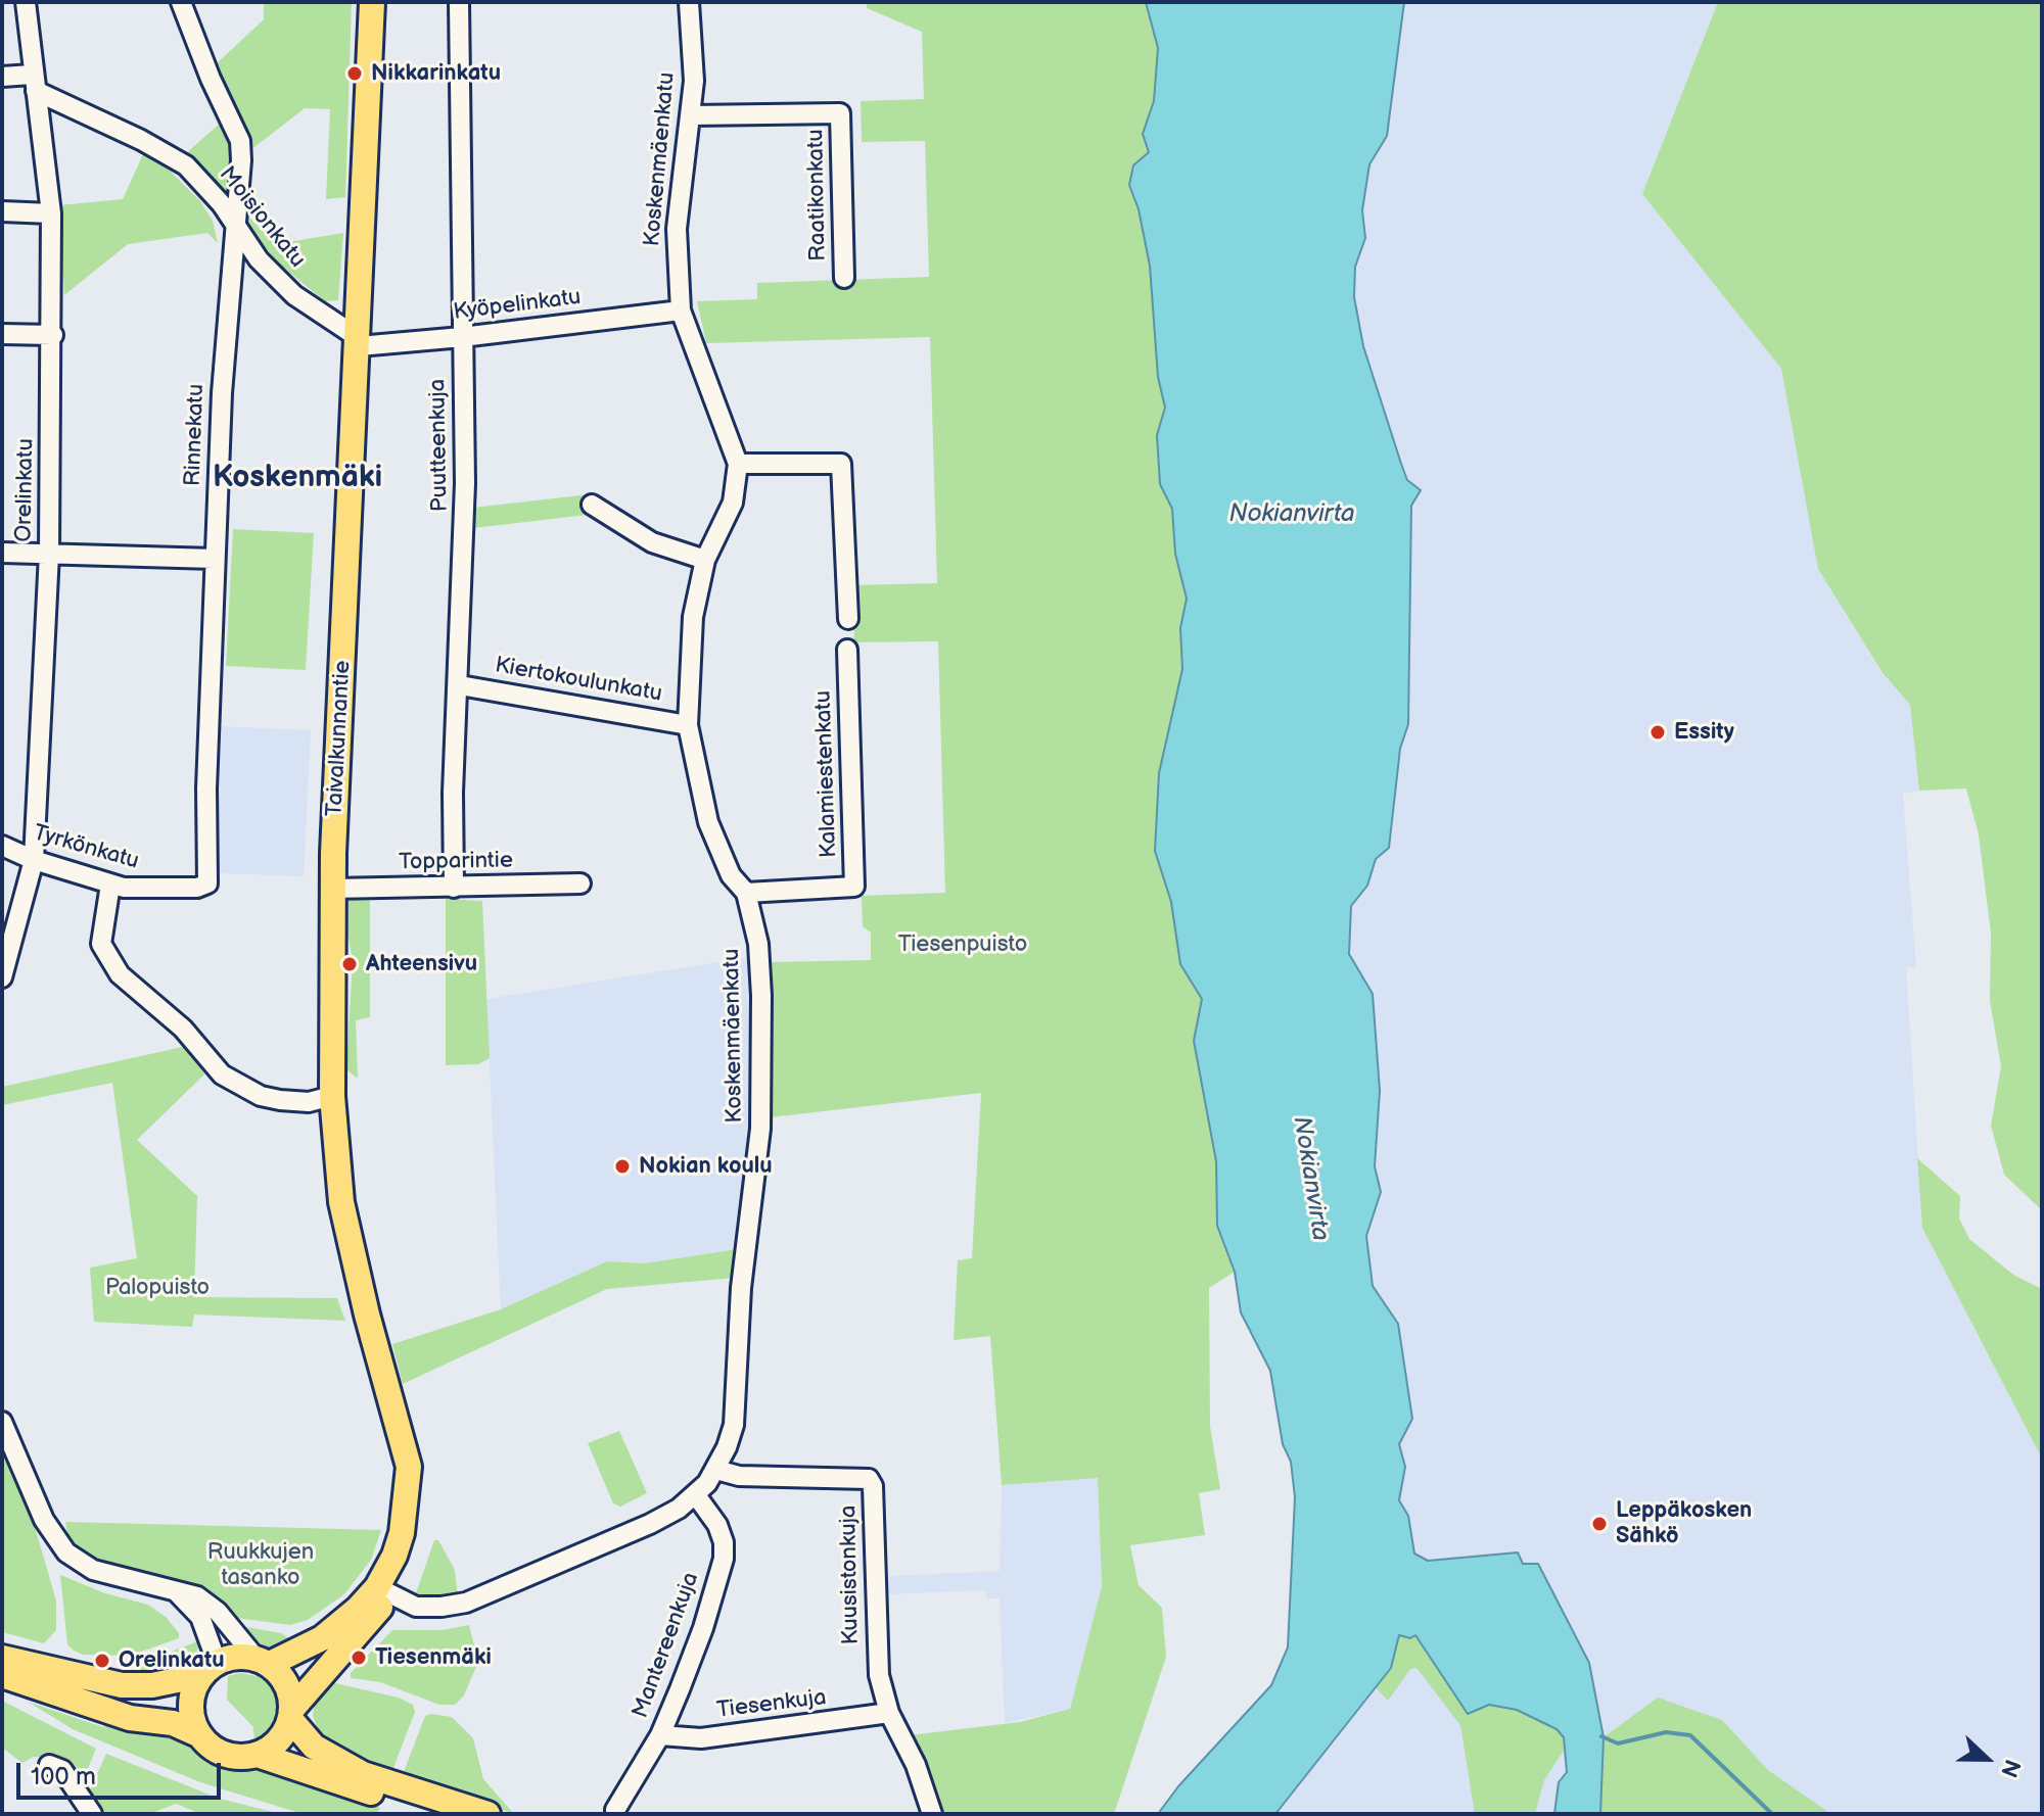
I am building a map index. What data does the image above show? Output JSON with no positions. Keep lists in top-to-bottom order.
{
  "streets": {
    "main road": ["Taivalkunnantie"],
    "street": [
      "Koskenmäenkatu",
      "Raatikonkatu",
      "Moisionkatu",
      "Kyöpelinkatu",
      "Rinnekatu",
      "Puutteenkuja",
      "Orelinkatu",
      "Kiertokoulunkatu",
      "Kalamiestenkatu",
      "Tyrkönkatu",
      "Topparintie",
      "Kuusistonkuja",
      "Mantereenkuja",
      "Tiesenkuja"
    ]
  },
  "crossings": [
    ["Koskenmäenkatu", "Raatikonkatu"],
    ["Koskenmäenkatu", "Kyöpelinkatu"],
    ["Koskenmäenkatu", "Kiertokoulunkatu"],
    ["Koskenmäenkatu", "Taivalkunnantie"],
    ["Koskenmäenkatu", "Kalamiestenkatu"],
    ["Koskenmäenkatu", "Kuusistonkuja"],
    ["Koskenmäenkatu", "Mantereenkuja"],
    ["Moisionkatu", "Kyöpelinkatu"],
    ["Moisionkatu", "Rinnekatu"],
    ["Moisionkatu", "Orelinkatu"],
    ["Moisionkatu", "Taivalkunnantie"],
    ["Kyöpelinkatu", "Puutteenkuja"],
    ["Kyöpelinkatu", "Taivalkunnantie"],
    ["Rinnekatu", "Tyrkönkatu"],
    ["Puutteenkuja", "Kiertokoulunkatu"],
    ["Puutteenkuja", "Topparintie"],
    ["Orelinkatu", "Tyrkönkatu"],
    ["Taivalkunnantie", "Topparintie"],
    ["Kuusistonkuja", "Tiesenkuja"],
    ["Mantereenkuja", "Tiesenkuja"]
  ],
  "districts": ["Koskenmäki"],
  "water": ["Nokianvirta"],
  "parks": ["Tiesenpuisto", "Palopuisto", "Ruukkujen tasanko"],
  "places": [
    "Nikkarinkatu",
    "Essity",
    "Ahteensivu",
    "Nokian koulu",
    "Leppäkosken Sähkö",
    "Tiesenmäki",
    "Orelinkatu"
  ],
  "scale_bar": "100 m",
  "north": "right"
}
